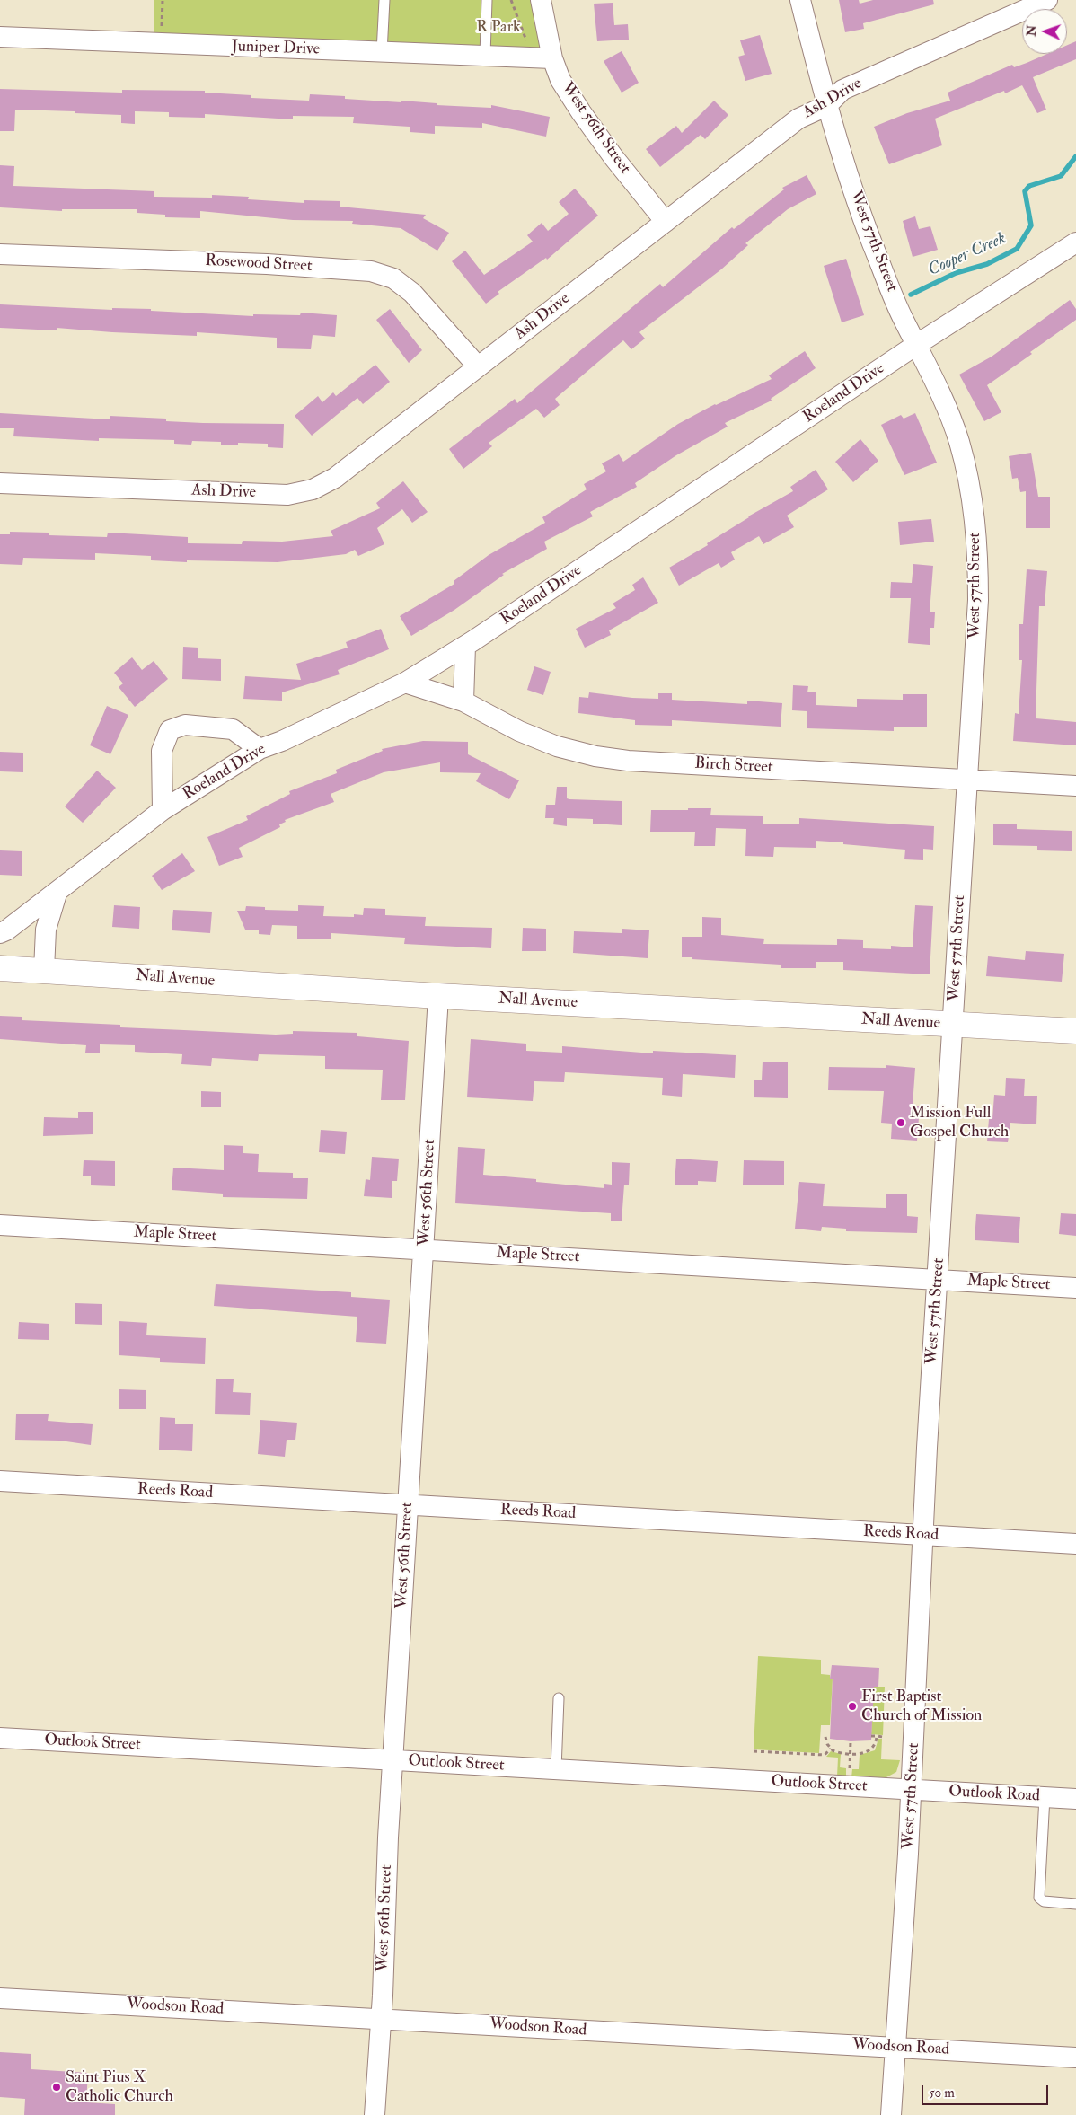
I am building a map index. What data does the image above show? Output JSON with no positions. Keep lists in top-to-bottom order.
{
  "streets": {
    "street": [
      "Juniper Drive",
      "Ash Drive",
      "West 56th Street",
      "West 57th Street",
      "Rosewood Street",
      "Roeland Drive",
      "Birch Street",
      "Nall Avenue",
      "Maple Street",
      "Reeds Road",
      "Outlook Street",
      "Outlook Road",
      "Woodson Road"
    ]
  },
  "crossings": [
    ["Juniper Drive", "West 56th Street"],
    ["Ash Drive", "West 56th Street"],
    ["Ash Drive", "West 57th Street"],
    ["Ash Drive", "Rosewood Street"],
    ["West 56th Street", "Nall Avenue"],
    ["West 56th Street", "Maple Street"],
    ["West 56th Street", "Reeds Road"],
    ["West 56th Street", "Outlook Street"],
    ["West 56th Street", "Woodson Road"],
    ["West 57th Street", "Roeland Drive"],
    ["West 57th Street", "Birch Street"],
    ["West 57th Street", "Nall Avenue"],
    ["West 57th Street", "Maple Street"],
    ["West 57th Street", "Reeds Road"],
    ["West 57th Street", "Outlook Street"],
    ["West 57th Street", "Outlook Road"],
    ["West 57th Street", "Woodson Road"],
    ["Roeland Drive", "Birch Street"],
    ["Outlook Street", "Outlook Road"]
  ],
  "water": ["Cooper Creek"],
  "parks": ["R Park"],
  "places": ["Mission Full Gospel Church", "First Baptist Church of Mission", "Saint Pius X Catholic Church"],
  "scale_bar": "50 m",
  "north": "left"
}
